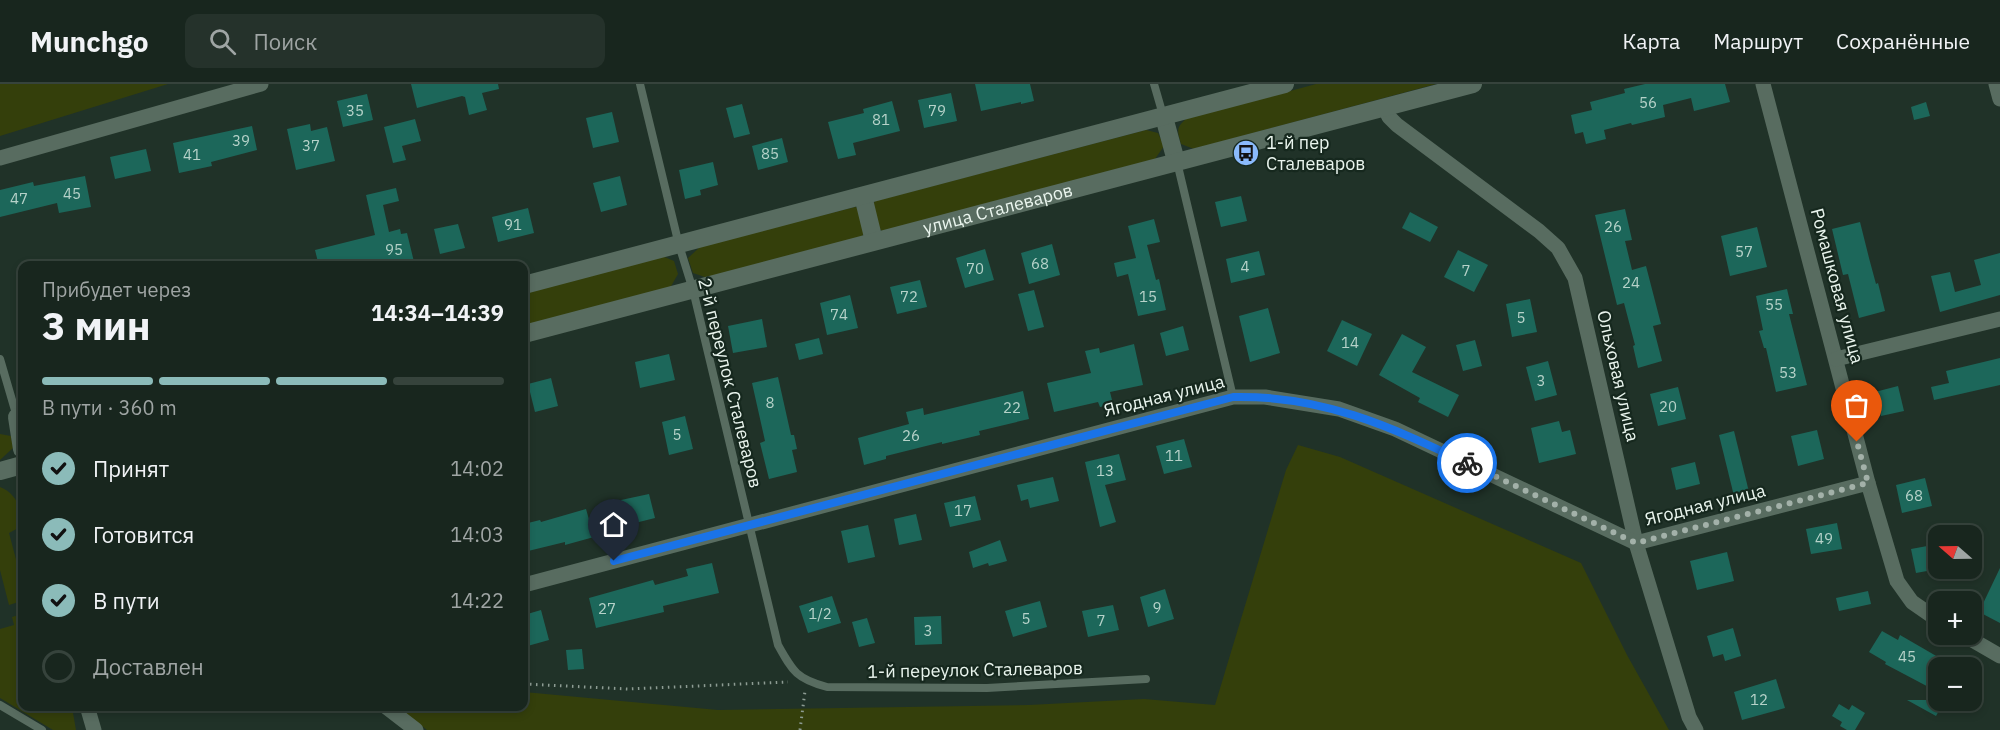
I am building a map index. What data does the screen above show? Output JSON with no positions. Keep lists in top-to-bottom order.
{
  "streets": {
    "main road": ["улица Сталеваров"],
    "street": ["Ромашковая улица", "Ольховая улица", "Ягодная улица"],
    "lane": ["2-й переулок Сталеваров", "1-й переулок Сталеваров"]
  },
  "crossings": [
    ["улица Сталеваров", "Ольховая улица"],
    ["улица Сталеваров", "2-й переулок Сталеваров"],
    ["Ромашковая улица", "Ягодная улица"],
    ["Ольховая улица", "Ягодная улица"],
    ["2-й переулок Сталеваров", "Ягодная улица"],
    ["2-й переулок Сталеваров", "1-й переулок Сталеваров"]
  ],
  "places": {
    "bus stop": ["1-й пер Сталеваров"]
  },
  "house_numbers": [
    "56",
    "35",
    "79",
    "81",
    "39",
    "37",
    "85",
    "41",
    "45",
    "47",
    "91",
    "26",
    "95",
    "57",
    "68",
    "4",
    "70",
    "7",
    "24",
    "72",
    "15",
    "55",
    "74",
    "5",
    "14",
    "53",
    "3",
    "8",
    "20",
    "22",
    "5",
    "26",
    "11",
    "13",
    "68",
    "17",
    "49",
    "9",
    "27",
    "1/2",
    "5",
    "7",
    "3",
    "45",
    "12"
  ],
  "north": "left",
  "page": {
    "header": "Munchgo",
    "search": "Поиск",
    "nav": ["Карта", "Маршрут", "Сохранённые"],
    "heading": ["3 мин", "Прибудет через", "14:34–14:39"],
    "bar": "В пути · 360 m",
    "list": [
      ["Принят", "14:02"],
      ["Готовится", "14:03"],
      ["В пути", "14:22"],
      "Доставлен"
    ],
    "map_buttons": ["+", "−"]
  }
}
